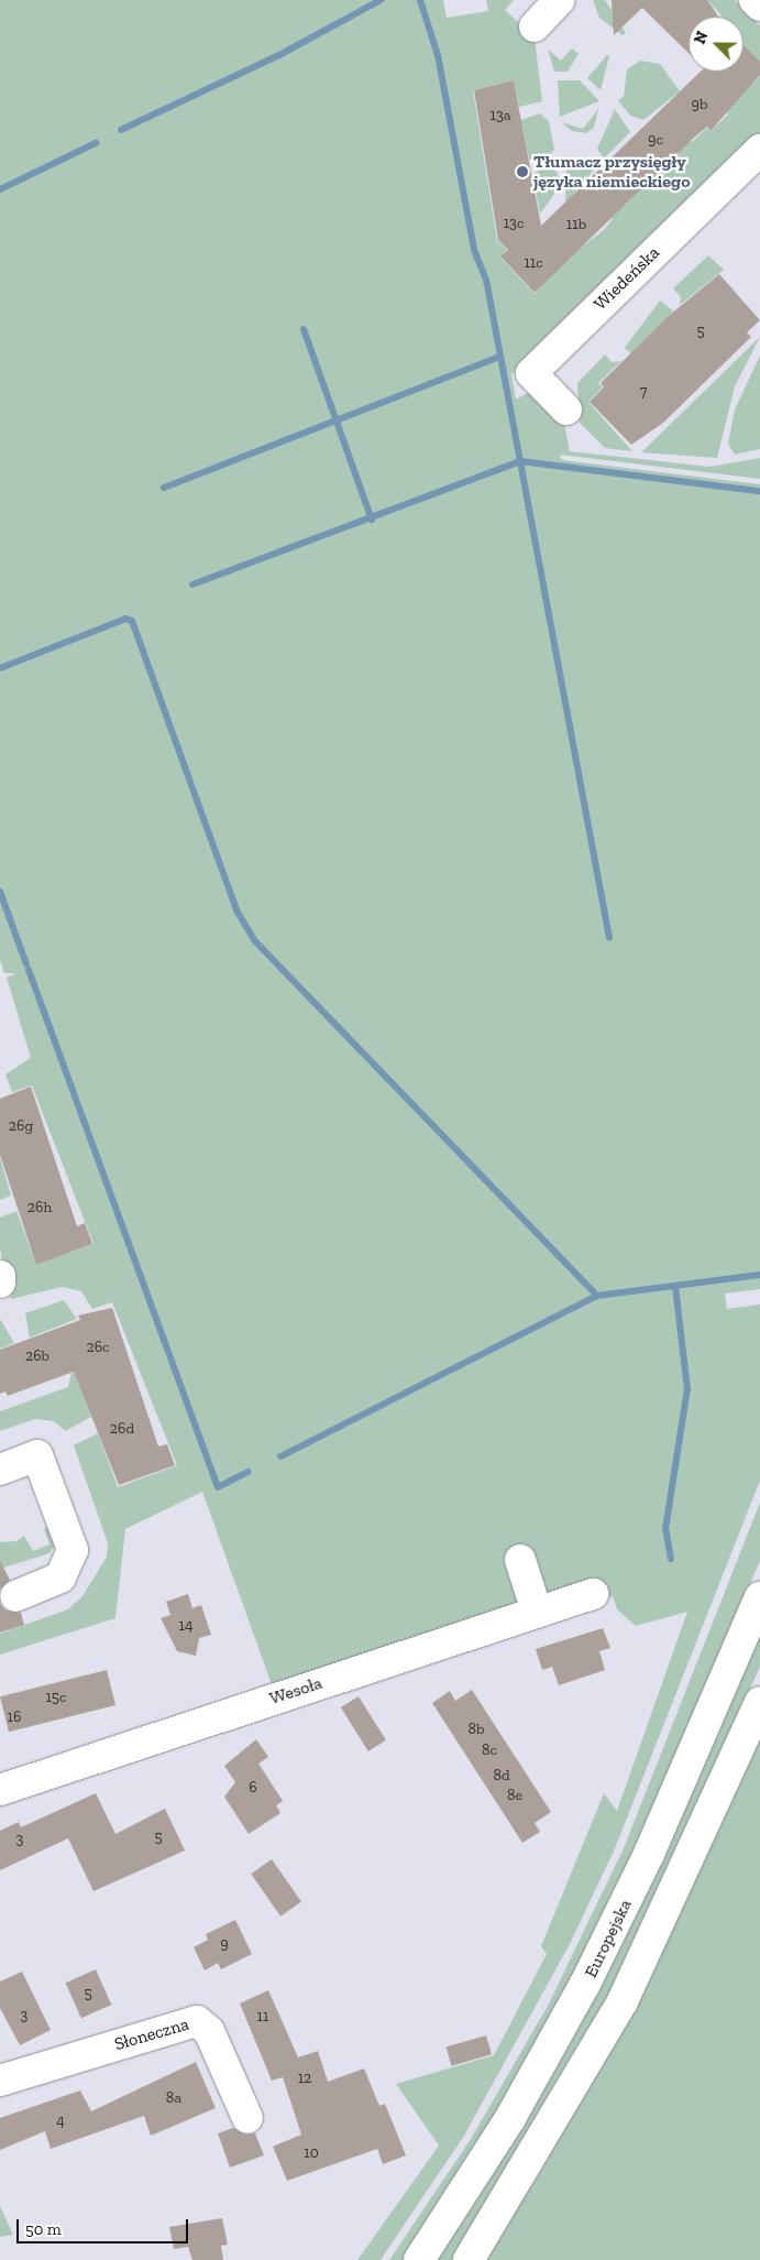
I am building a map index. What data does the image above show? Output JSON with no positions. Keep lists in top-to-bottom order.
{
  "streets": {
    "main road": [
      "Wiedeńska",
      "Wesoła",
      "Europejska",
      "Słoneczna"
    ]
  },
  "places": ["Tłumacz przysięgły języka niemieckiego"],
  "house_numbers": [
    "9b",
    "13a",
    "9c",
    "13c",
    "11b",
    "11c",
    "5",
    "7",
    "26g",
    "26h",
    "26c",
    "26b",
    "26d",
    "14",
    "15c",
    "16",
    "8b",
    "8c",
    "8d",
    "6",
    "8e",
    "5",
    "3",
    "9",
    "5",
    "3",
    "11",
    "12",
    "8a",
    "4",
    "10"
  ],
  "scale_bar": "50 m",
  "north": "top left"
}
